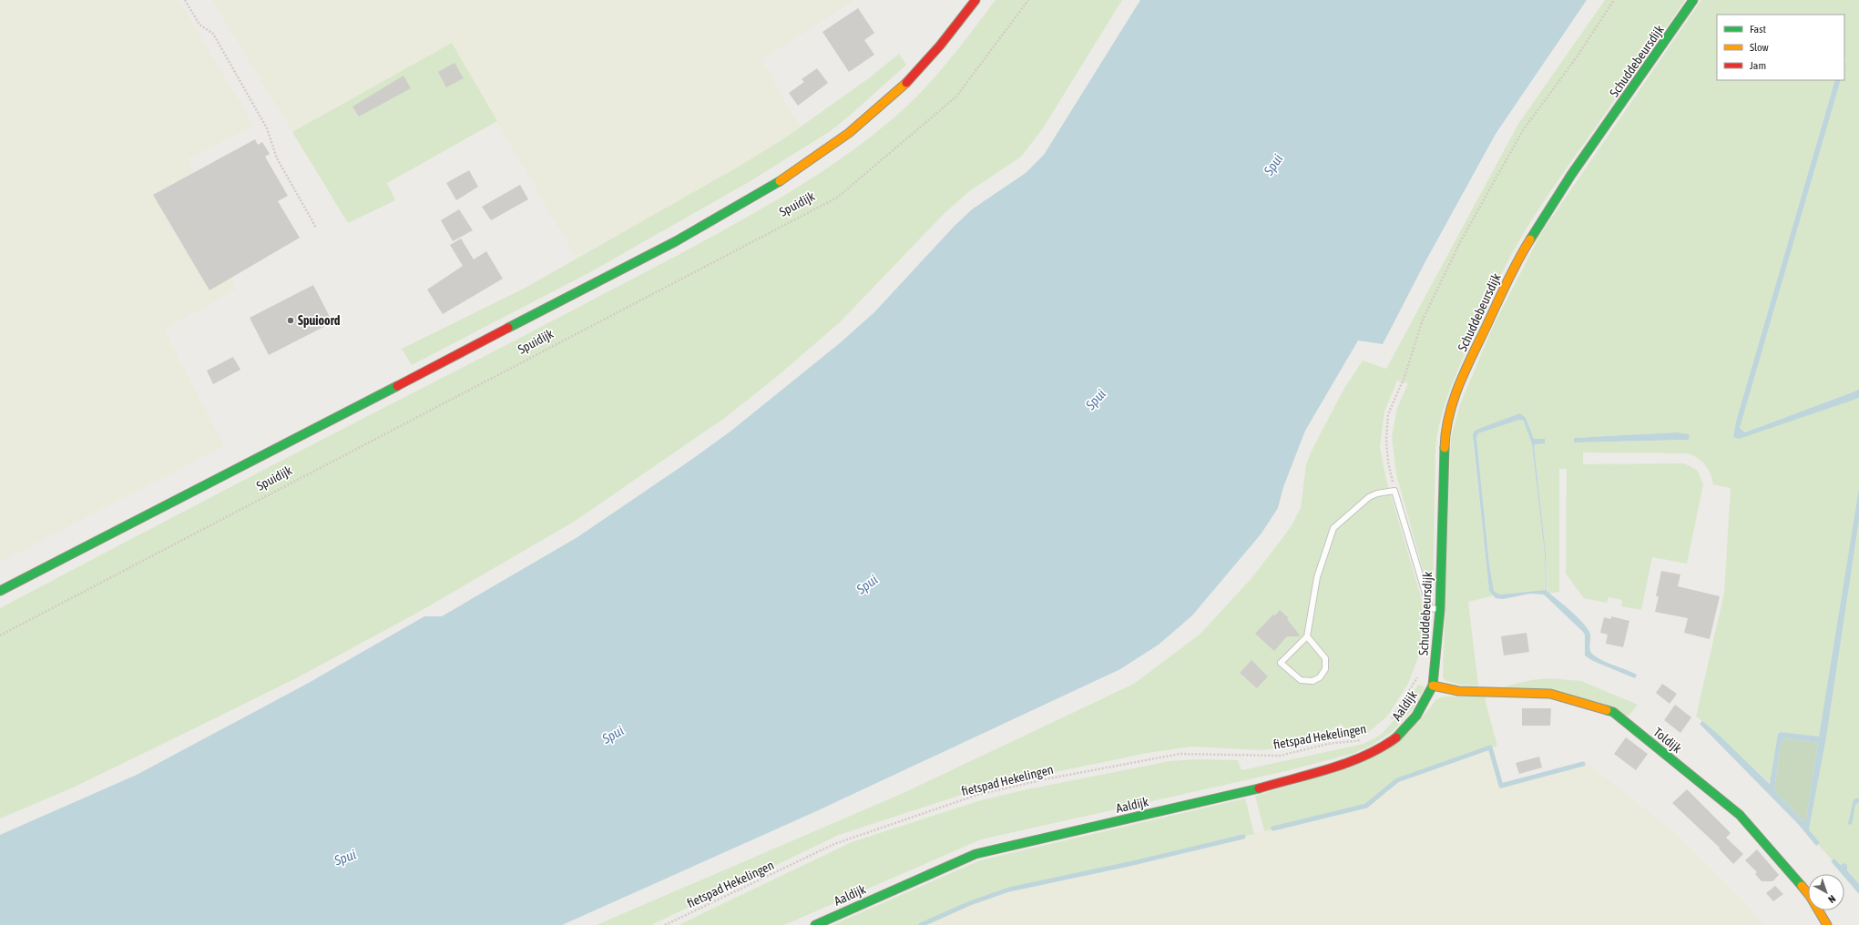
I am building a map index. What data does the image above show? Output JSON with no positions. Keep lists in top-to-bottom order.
{
  "streets": {
    "street": [
      "Schuddebeursdijk",
      "Spuidijk",
      "Aaldijk",
      "Toldijk"
    ],
    "path": ["fietspad Hekelingen"]
  },
  "crossings": [
    ["Schuddebeursdijk", "Aaldijk"],
    ["Schuddebeursdijk", "Toldijk"],
    ["Aaldijk", "Toldijk"]
  ],
  "water": ["Spui"],
  "places": ["Spuioord"],
  "legend": ["Fast", "Slow", "Jam"],
  "north": "bottom right"
}
